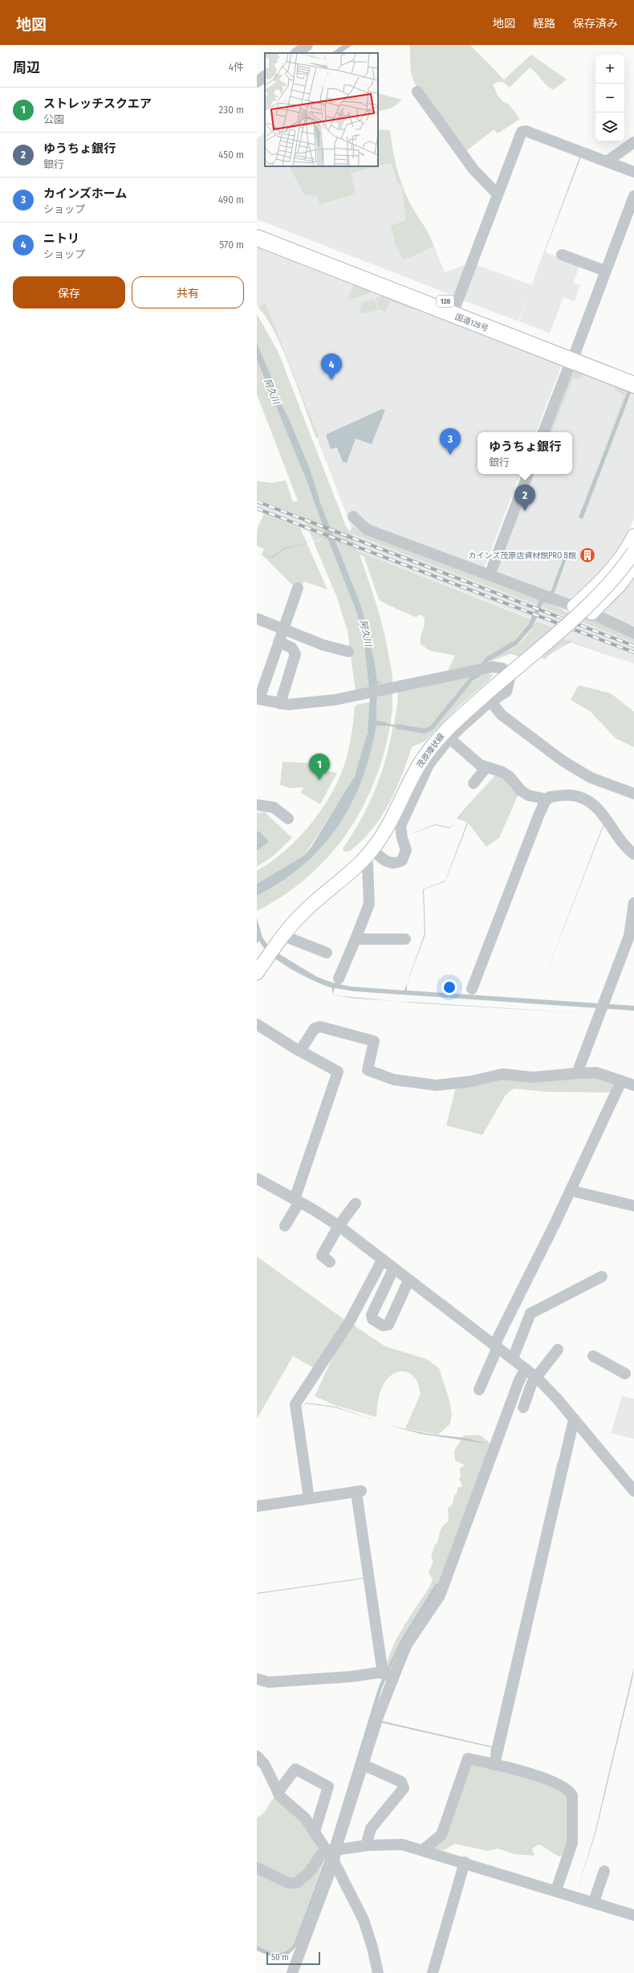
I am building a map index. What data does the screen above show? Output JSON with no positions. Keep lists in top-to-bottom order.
{
  "streets": {
    "highway": ["128", "国道128号"],
    "main road": ["茂原環状線"]
  },
  "water": ["阿久川"],
  "places": {
    "building": ["カインズ茂原店資材館PRO B館"]
  },
  "scale_bar": "50 m",
  "page": {
    "header": "地図",
    "nav": ["地図", "経路", "保存済み"],
    "heading": ["周辺", "4件"],
    "map_buttons": ["+", "−"],
    "list": [
      {
        "mark": "1",
        "name": "ストレッチスクエア",
        "note": "公園",
        "value": "230 m"
      },
      {
        "mark": "2",
        "name": "ゆうちょ銀行",
        "note": "銀行",
        "value": "450 m"
      },
      {
        "mark": "3",
        "name": "カインズホーム",
        "note": "ショップ",
        "value": "490 m"
      },
      {
        "mark": "4",
        "name": "ニトリ",
        "note": "ショップ",
        "value": "570 m"
      }
    ],
    "buttons": ["保存", "共有"],
    "pins": [
      "4",
      "3",
      "2",
      "1"
    ],
    "popup": ["ゆうちょ銀行", "銀行"],
    "scale": "50 m"
  }
}
